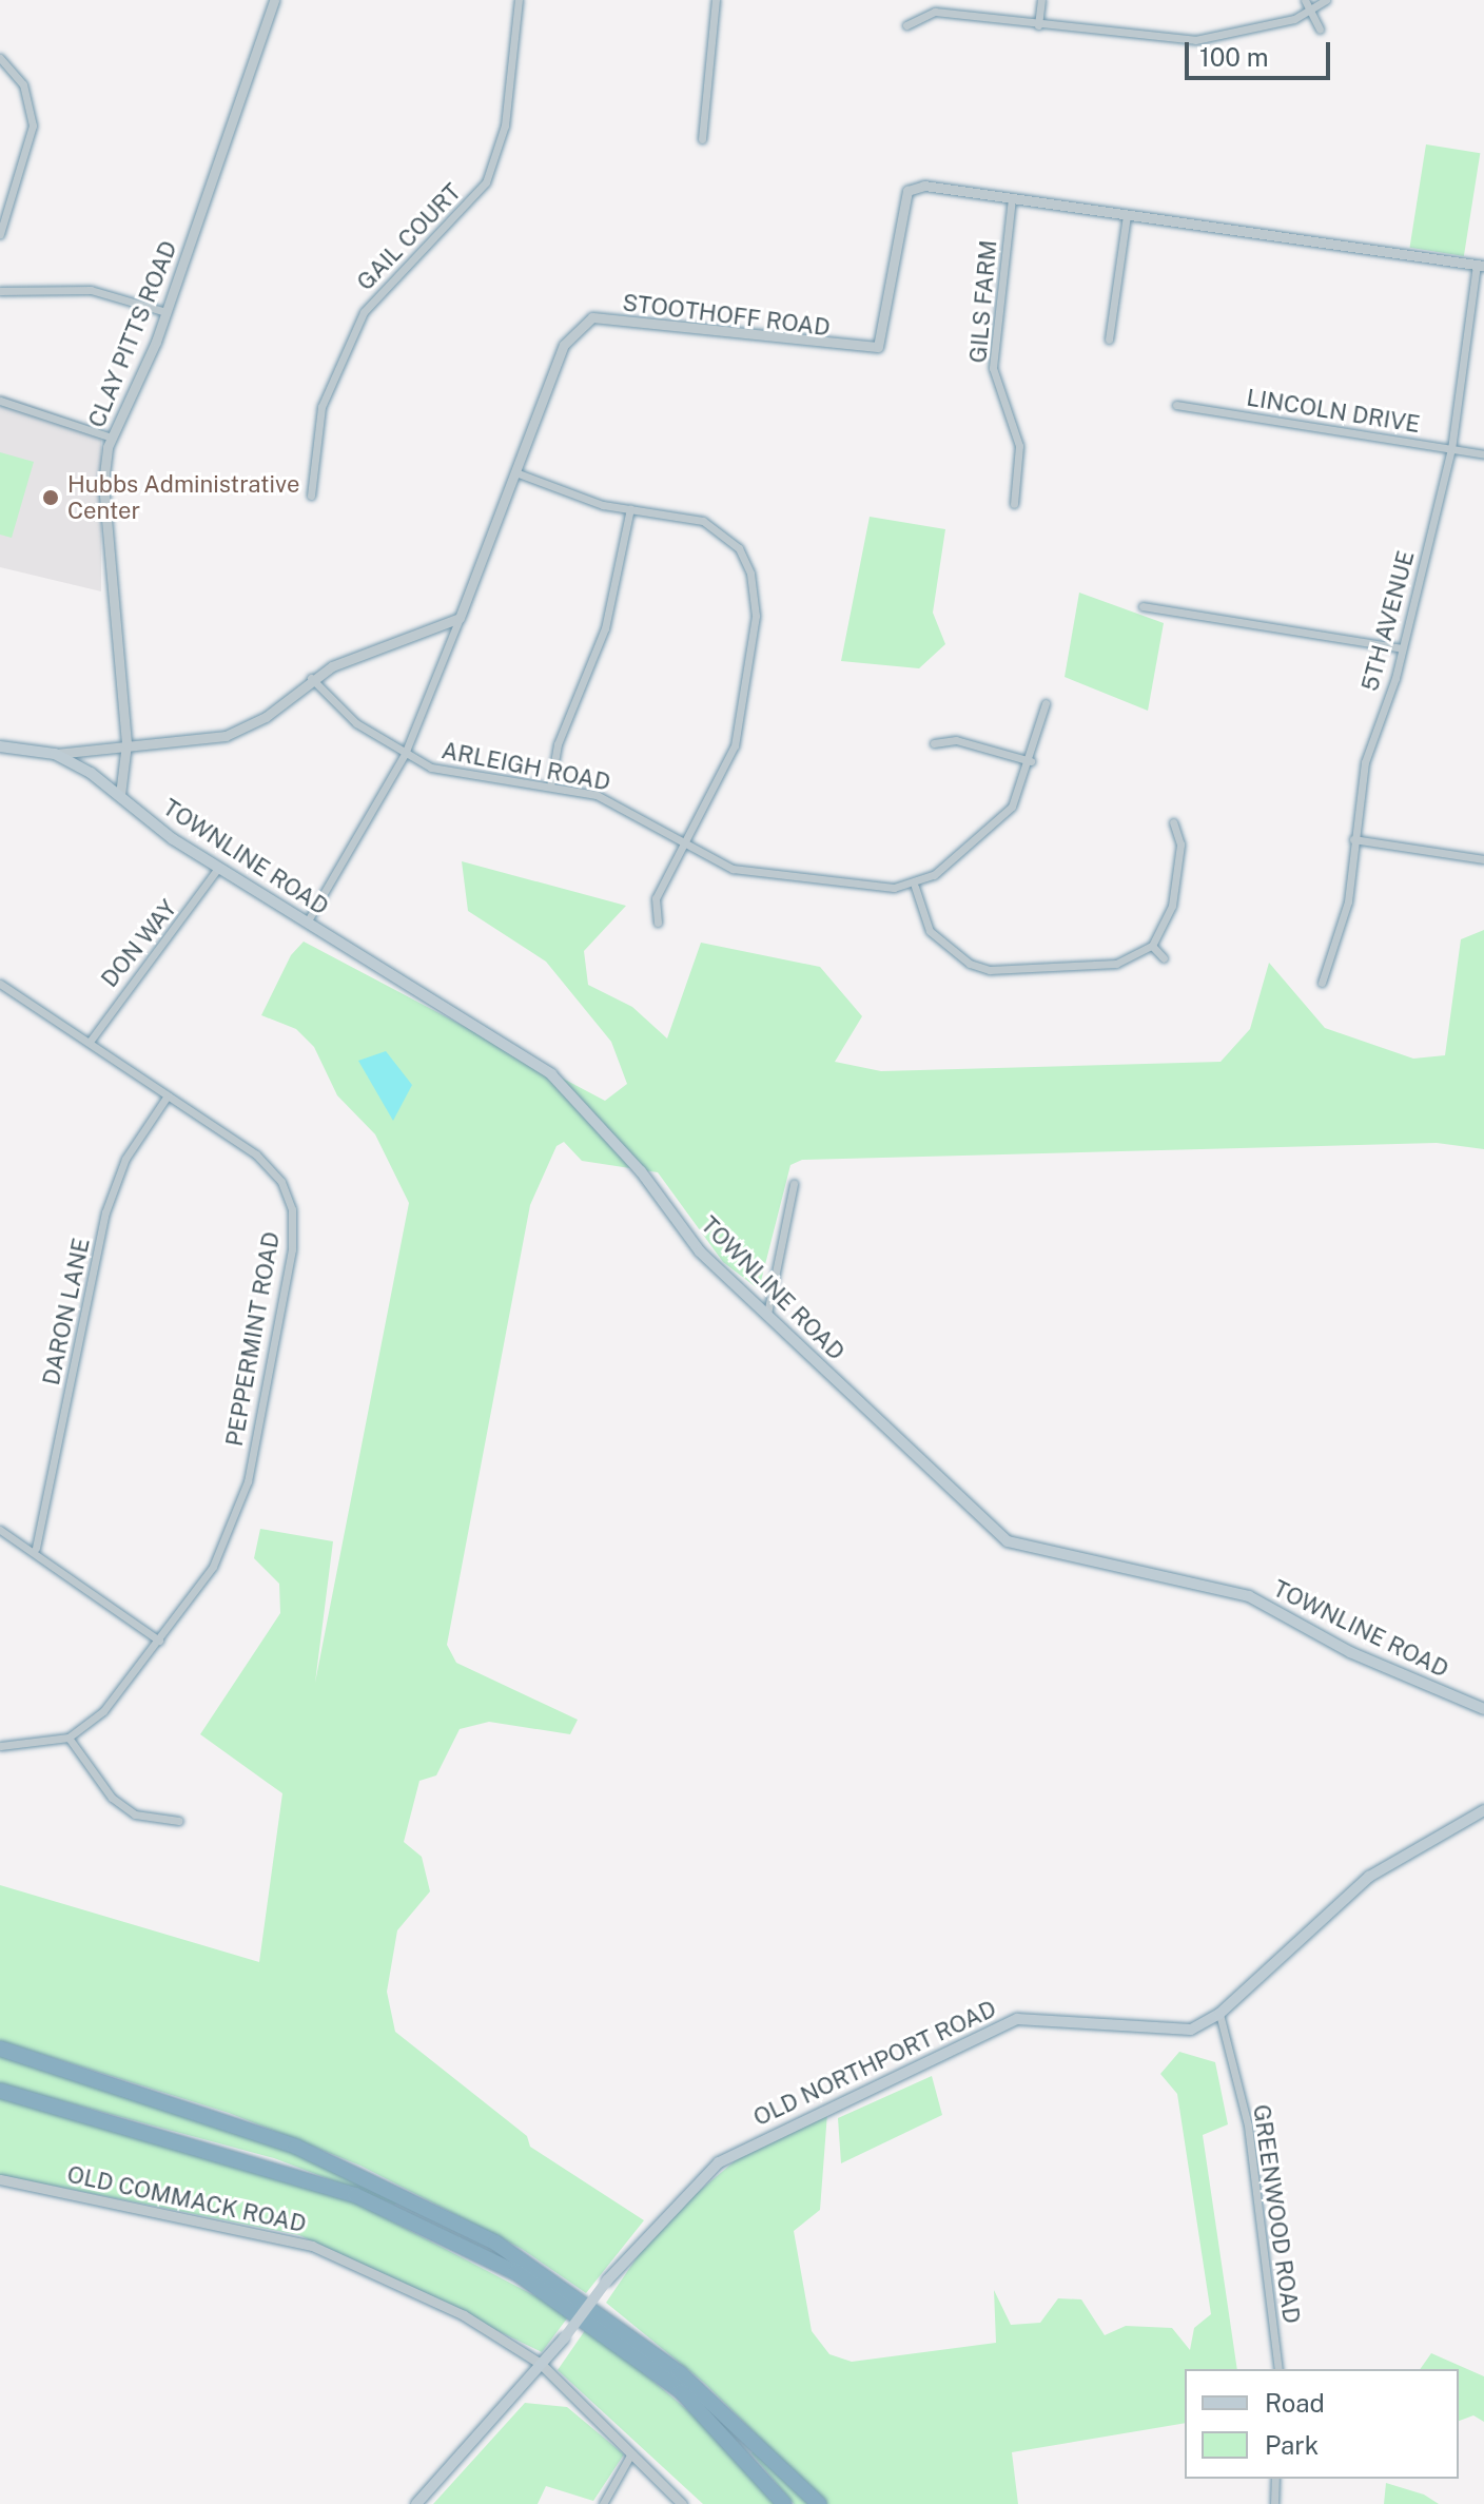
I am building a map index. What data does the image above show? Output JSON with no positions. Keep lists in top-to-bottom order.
{
  "streets": {
    "main road": ["TOWNLINE ROAD", "OLD NORTHPORT ROAD"],
    "street": [
      "GAIL COURT",
      "GILS FARM",
      "STOOTHOFF ROAD",
      "CLAY PITTS ROAD",
      "LINCOLN DRIVE",
      "5TH AVENUE",
      "ARLEIGH ROAD",
      "DON WAY",
      "DARON LANE",
      "PEPPERMINT ROAD",
      "OLD COMMACK ROAD",
      "GREENWOOD ROAD"
    ]
  },
  "crossings": [
    ["GILS FARM", "STOOTHOFF ROAD"],
    ["STOOTHOFF ROAD", "5TH AVENUE"],
    ["CLAY PITTS ROAD", "TOWNLINE ROAD"],
    ["LINCOLN DRIVE", "5TH AVENUE"],
    ["TOWNLINE ROAD", "DON WAY"],
    ["DON WAY", "PEPPERMINT ROAD"],
    ["DARON LANE", "PEPPERMINT ROAD"],
    ["OLD NORTHPORT ROAD", "OLD COMMACK ROAD"],
    ["OLD NORTHPORT ROAD", "GREENWOOD ROAD"]
  ],
  "places": ["Hubbs Administrative Center"],
  "legend": ["Road", "Park"],
  "scale_bar": "100 m"
}
